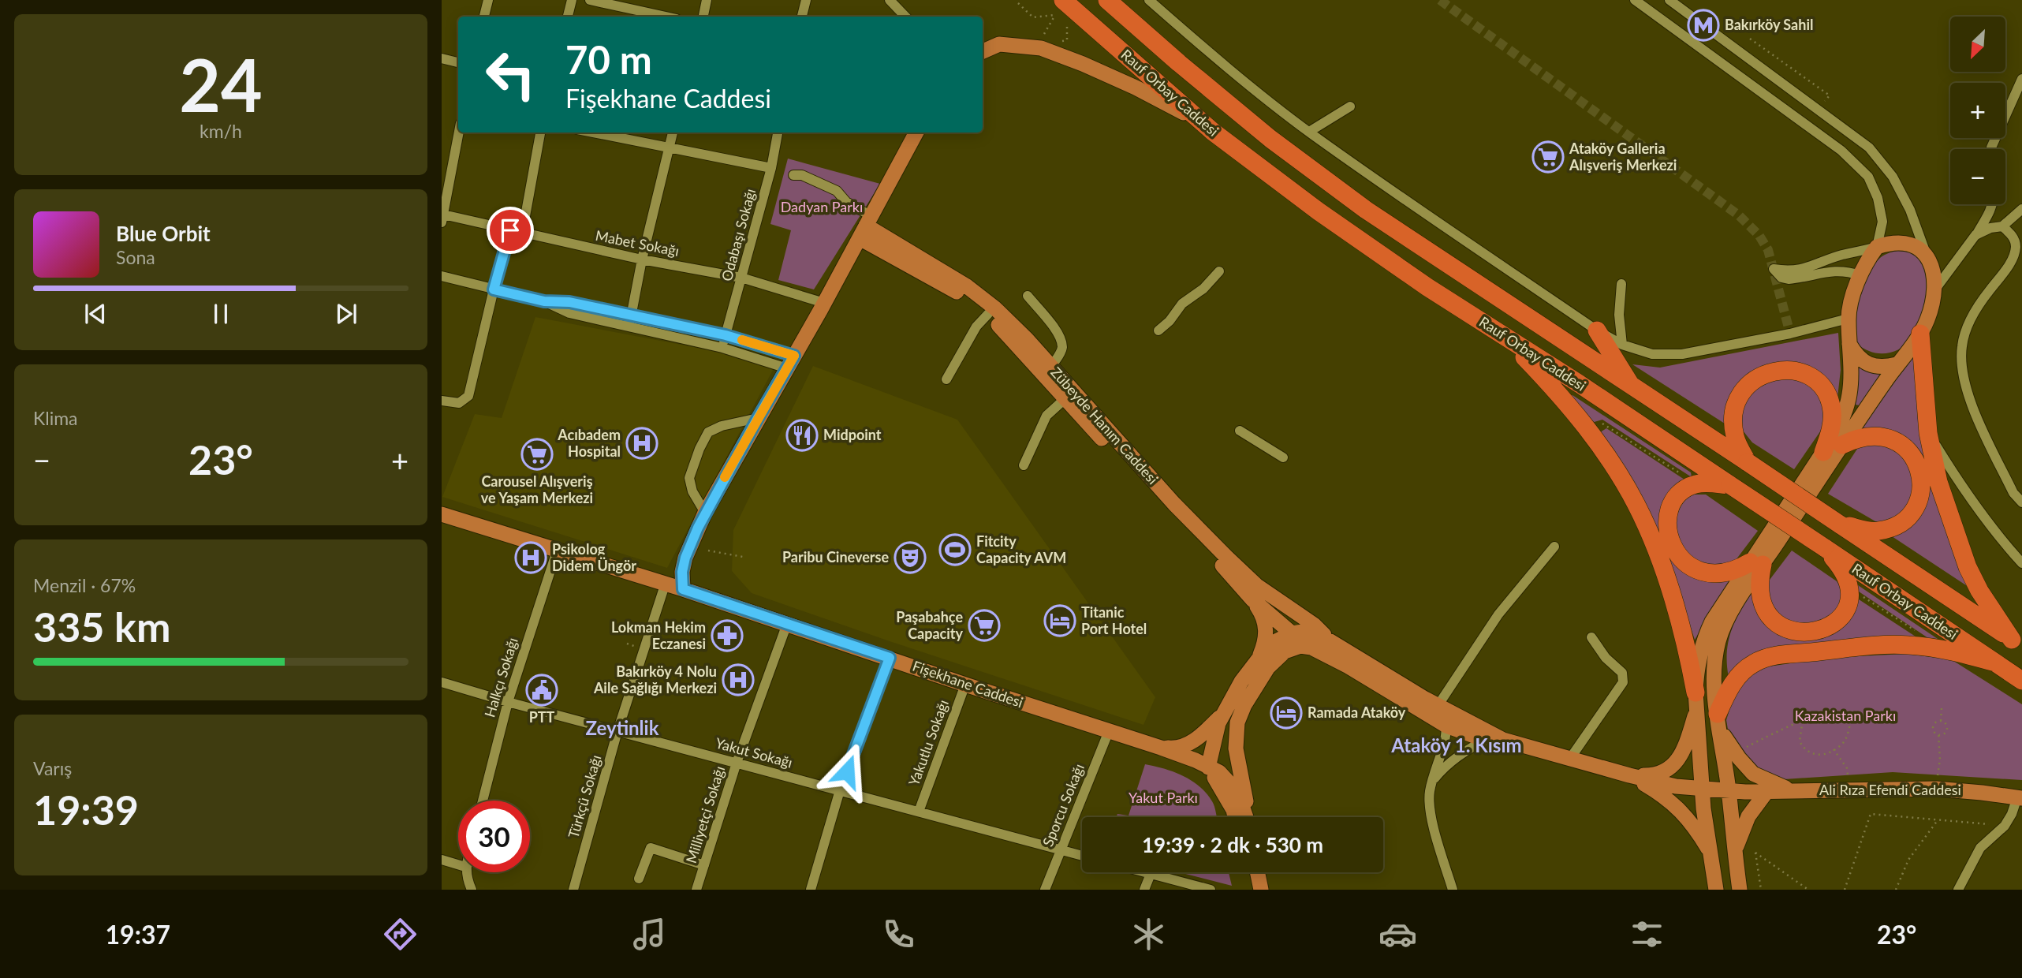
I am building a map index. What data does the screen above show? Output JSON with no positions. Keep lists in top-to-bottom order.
{
  "streets": {
    "highway": ["Rauf Orbay Caddesi"],
    "main road": ["Zübeyde Hanım Caddesi", "Fişekhane Caddesi", "Ali Rıza Efendi Caddesi"],
    "street": [
      "Odabaşı Sokağı",
      "Mabet Sokağı",
      "Halkçı Sokağı",
      "Yakutlu Sokağı",
      "Yakut Sokağı",
      "Türkçü Sokağı",
      "Sporcu Sokağı",
      "Milliyetçi Sokağı"
    ]
  },
  "crossings": [
    ["Odabaşı Sokağı", "Mabet Sokağı"],
    ["Zübeyde Hanım Caddesi", "Ali Rıza Efendi Caddesi"],
    ["Halkçı Sokağı", "Fişekhane Caddesi"],
    ["Halkçı Sokağı", "Yakut Sokağı"],
    ["Fişekhane Caddesi", "Yakutlu Sokağı"],
    ["Fişekhane Caddesi", "Türkçü Sokağı"],
    ["Fişekhane Caddesi", "Sporcu Sokağı"],
    ["Fişekhane Caddesi", "Milliyetçi Sokağı"],
    ["Yakutlu Sokağı", "Yakut Sokağı"],
    ["Yakut Sokağı", "Türkçü Sokağı"],
    ["Yakut Sokağı", "Sporcu Sokağı"],
    ["Yakut Sokağı", "Milliyetçi Sokağı"]
  ],
  "districts": ["Zeytinlik", "Ataköy 1. Kısım"],
  "parks": ["Dadyan Parkı", "Kazakistan Parkı", "Yakut Parkı"],
  "places": {
    "metro station": ["Bakırköy Sahil"],
    "supermarket": ["Ataköy Galleria Alışveriş Merkezi", "Carousel Alışveriş ve Yaşam Merkezi", "Paşabahçe Capacity"],
    "restaurant": ["Midpoint"],
    "hospital": ["Acıbadem Hospital", "Psikolog Didem Üngör", "Bakırköy 4 Nolu Aile Sağlığı Merkezi"],
    "sports": ["Fitcity Capacity AVM"],
    "theatre": ["Paribu Cineverse"],
    "hotel": ["Titanic Port Hotel", "Ramada Ataköy"],
    "pharmacy": ["Lokman Hekim Eczanesi"],
    "public building": ["PTT"]
  },
  "north": "bottom left",
  "page": {
    "tile": [
      ["24", "km/h"],
      "Klima",
      ["Menzil · 67%", "335 km"],
      ["Varış", "19:39"]
    ],
    "map_buttons": ["+", "−"],
    "turn": ["70 m", "Fişekhane Caddesi"],
    "song": ["Blue Orbit", "Sona"],
    "heat": ["−", "23°", "+"],
    "limit": "30",
    "trip": "19:39 · 2 dk · 530 m",
    "tabs": ["19:37", "23°"]
  }
}
